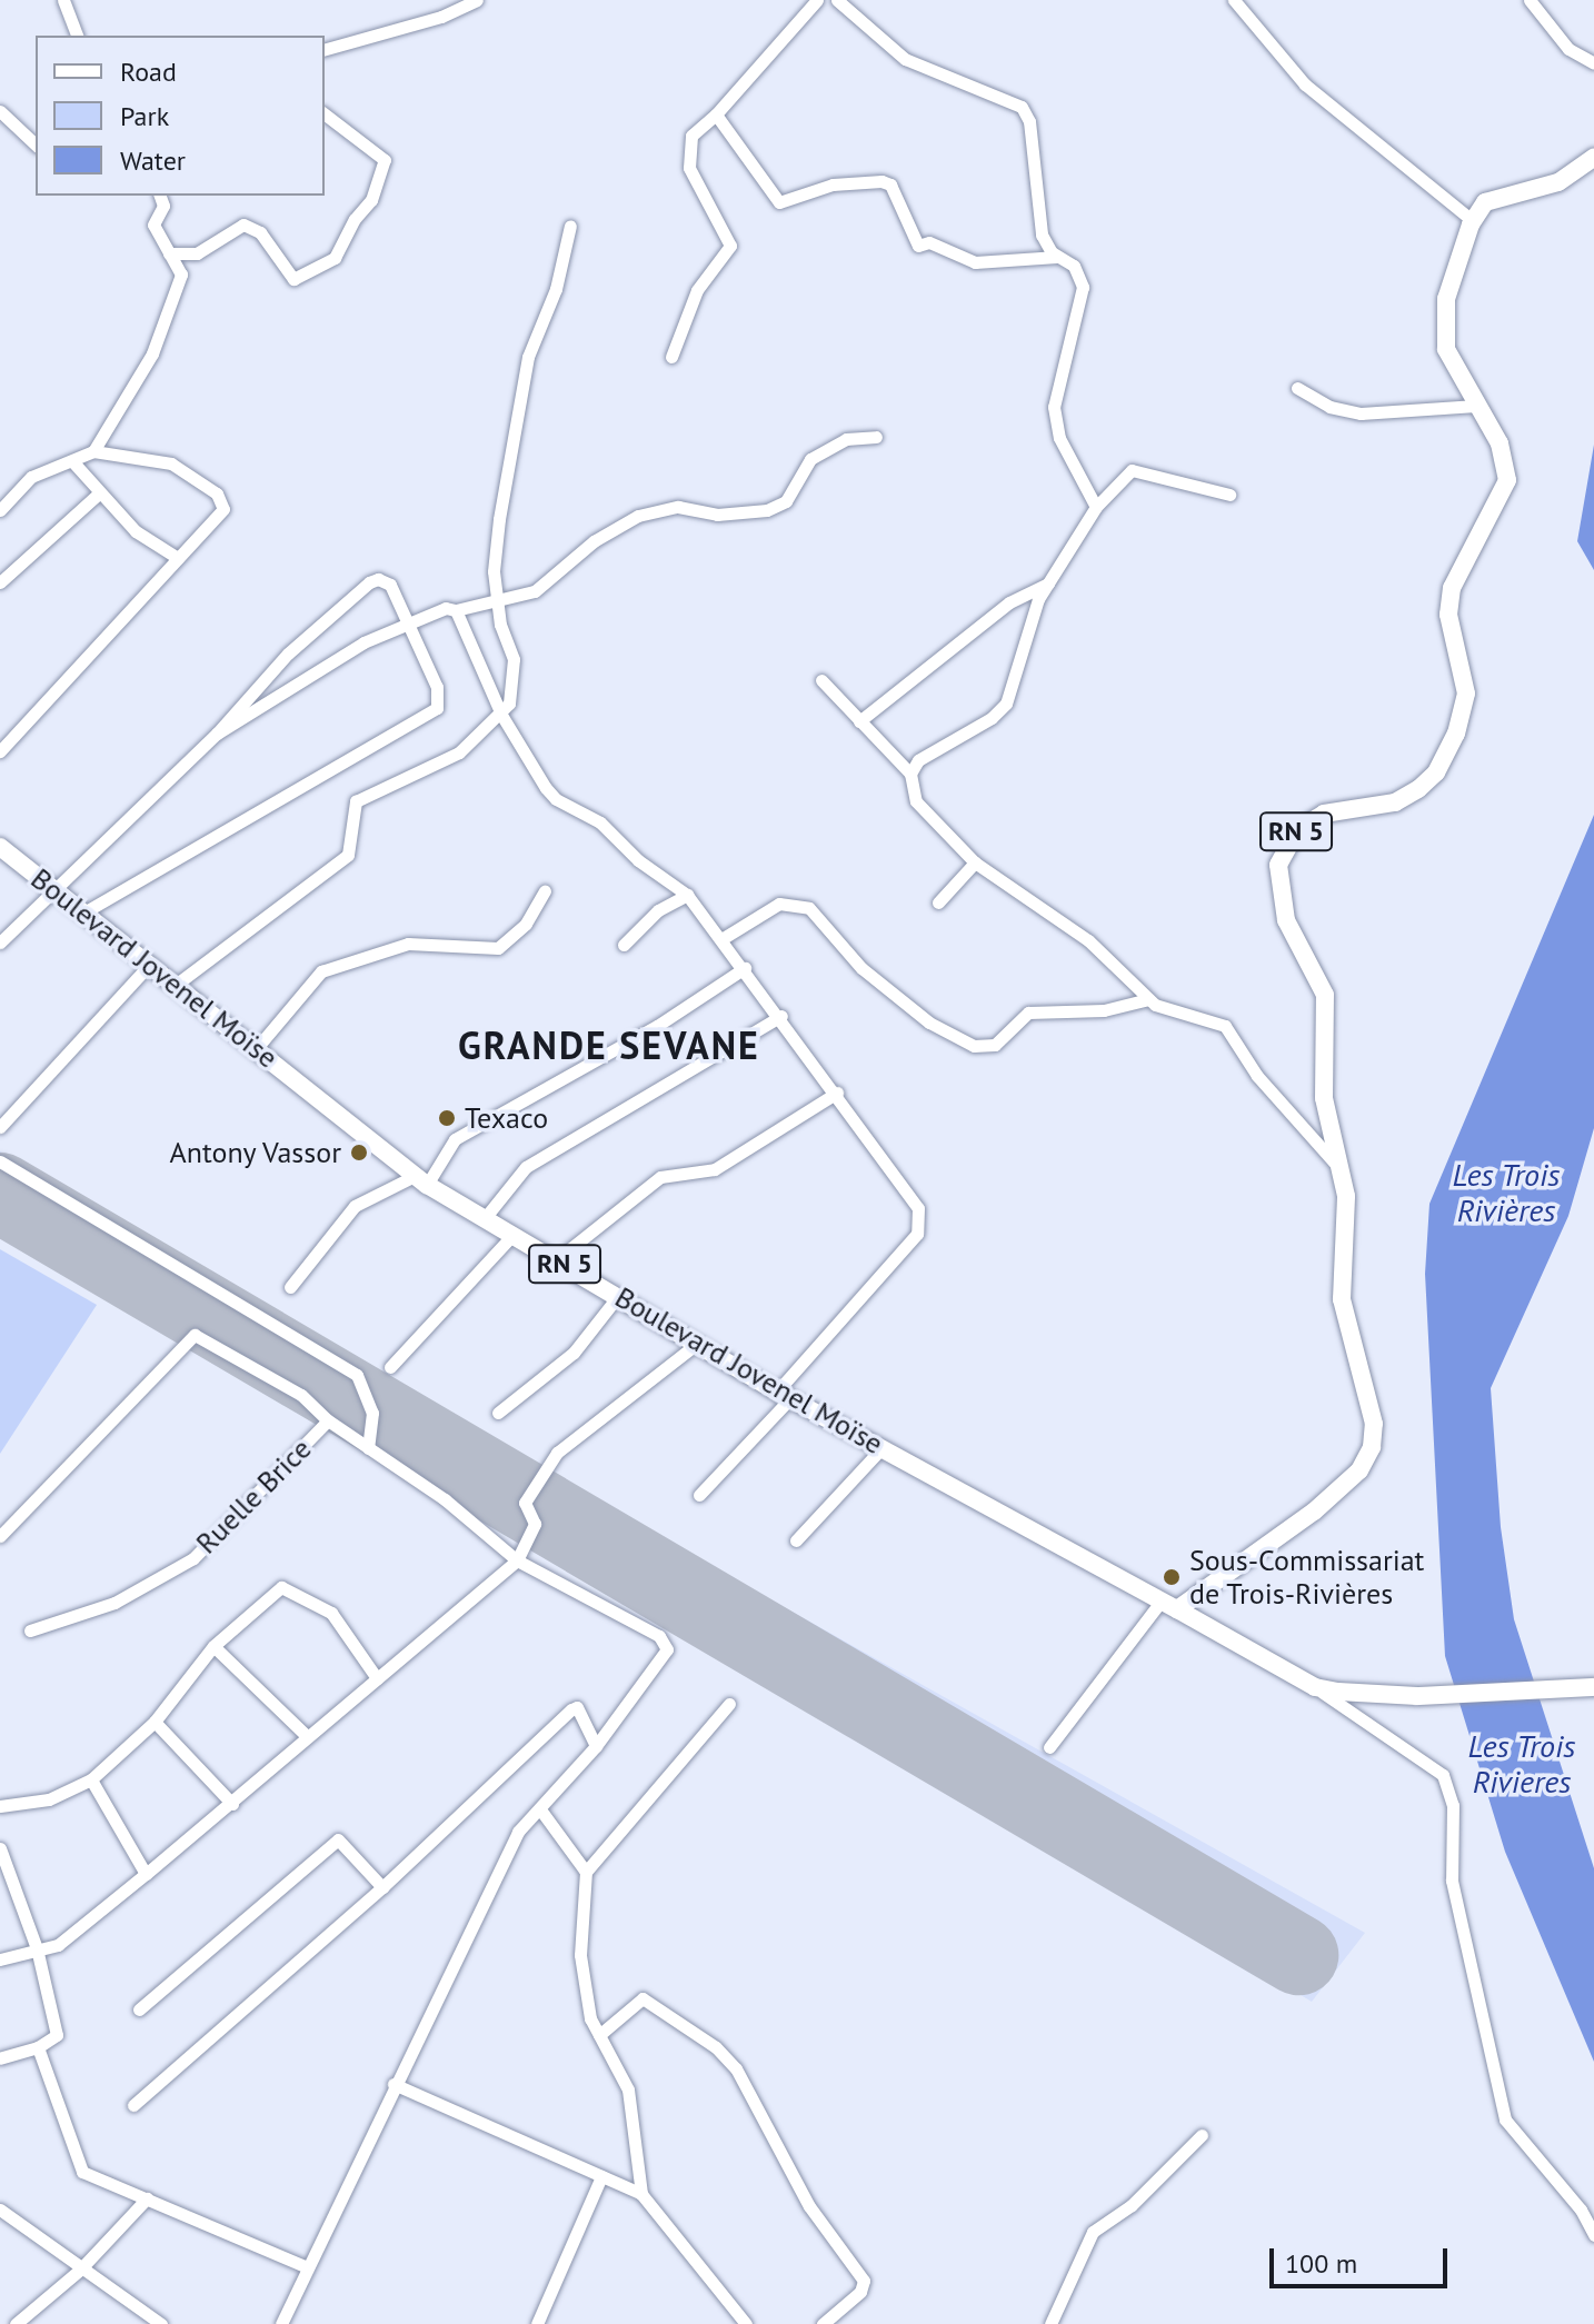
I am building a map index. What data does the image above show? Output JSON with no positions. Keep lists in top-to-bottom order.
{
  "streets": {
    "main road": ["RN 5", "Boulevard Jovenel Moïse"],
    "street": ["Ruelle Brice"]
  },
  "crossings": [
    ["RN 5", "Boulevard Jovenel Moïse"]
  ],
  "districts": ["GRANDE SEVANE"],
  "water": ["Les Trois Rivières", "Les Trois Rivieres"],
  "places": ["Texaco", "Antony Vassor", "Sous-Commissariat de Trois-Rivières"],
  "legend": ["Road", "Park", "Water"],
  "scale_bar": "100 m"
}
